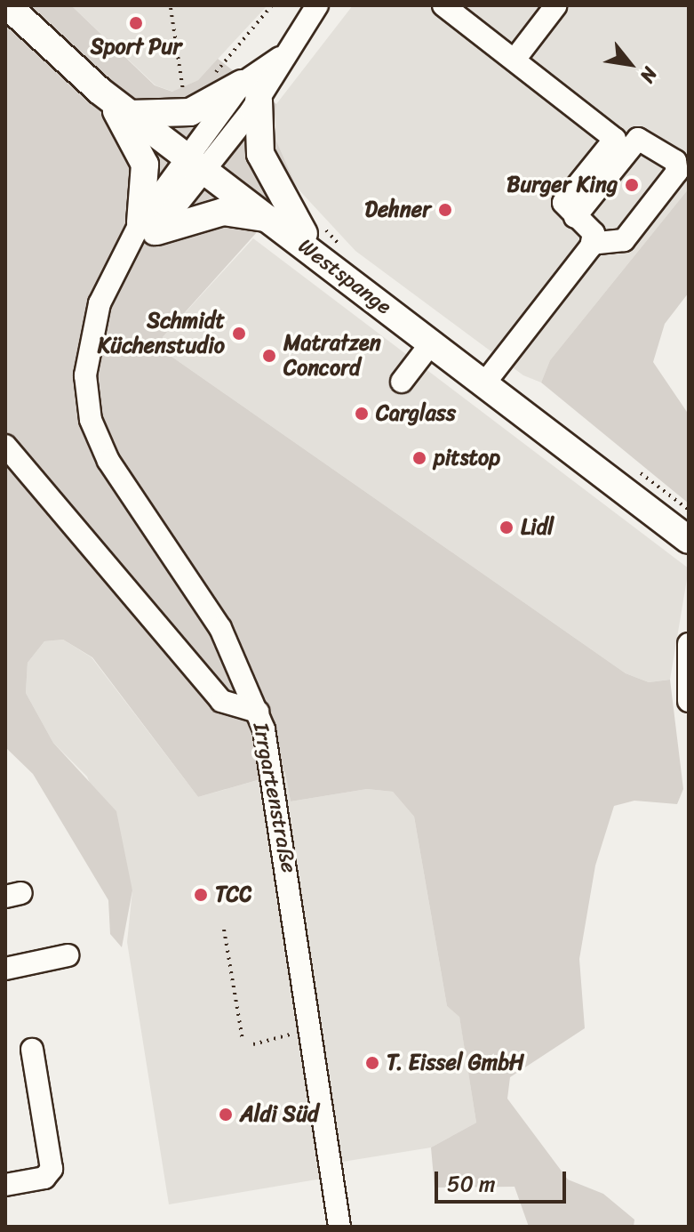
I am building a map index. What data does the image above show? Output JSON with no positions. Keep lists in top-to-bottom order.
{
  "streets": {
    "main road": ["Westspange"],
    "street": ["Irrgartenstraße"]
  },
  "crossings": [
    ["Westspange", "Irrgartenstraße"]
  ],
  "places": [
    "Sport Pur",
    "Burger King",
    "Dehner",
    "Schmidt Küchenstudio",
    "Matratzen Concord",
    "Carglass",
    "pitstop",
    "Lidl",
    "TCC",
    "T. Eissel GmbH",
    "Aldi Süd"
  ],
  "scale_bar": "50 m",
  "north": "bottom right"
}
